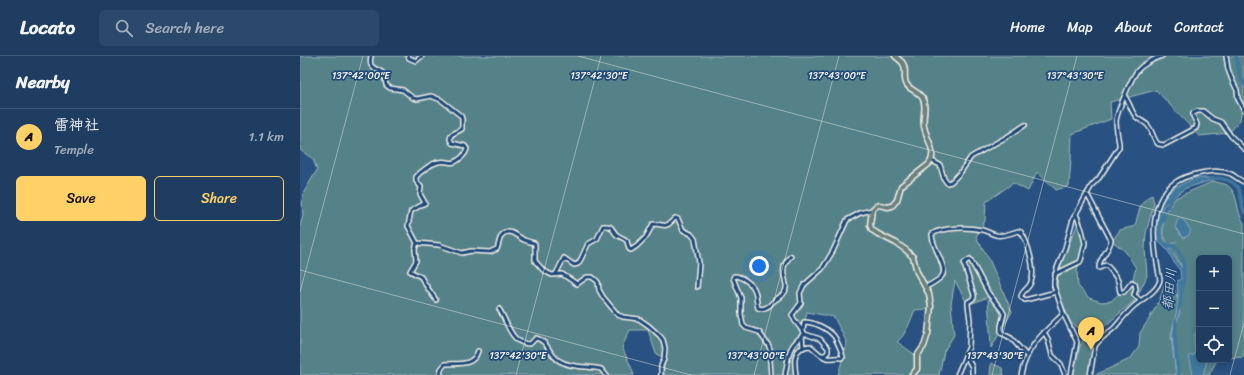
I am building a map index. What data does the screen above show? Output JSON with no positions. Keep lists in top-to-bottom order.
{
  "water": ["都田川"],
  "page": {
    "header": "Locato",
    "search": "Search here",
    "nav": [
      "Home",
      "Map",
      "About",
      "Contact"
    ],
    "heading": "Nearby",
    "list": [
      {
        "mark": "A",
        "name": "雷神社",
        "note": "Temple",
        "value": "1.1 km"
      }
    ],
    "buttons": ["Save", "Share"],
    "map_buttons": ["+", "−"],
    "pins": "A"
  },
  "coordinates": [
    "137°42'00\"E",
    "137°42'30\"E",
    "137°43'00\"E",
    "137°43'30\"E"
  ]
}
